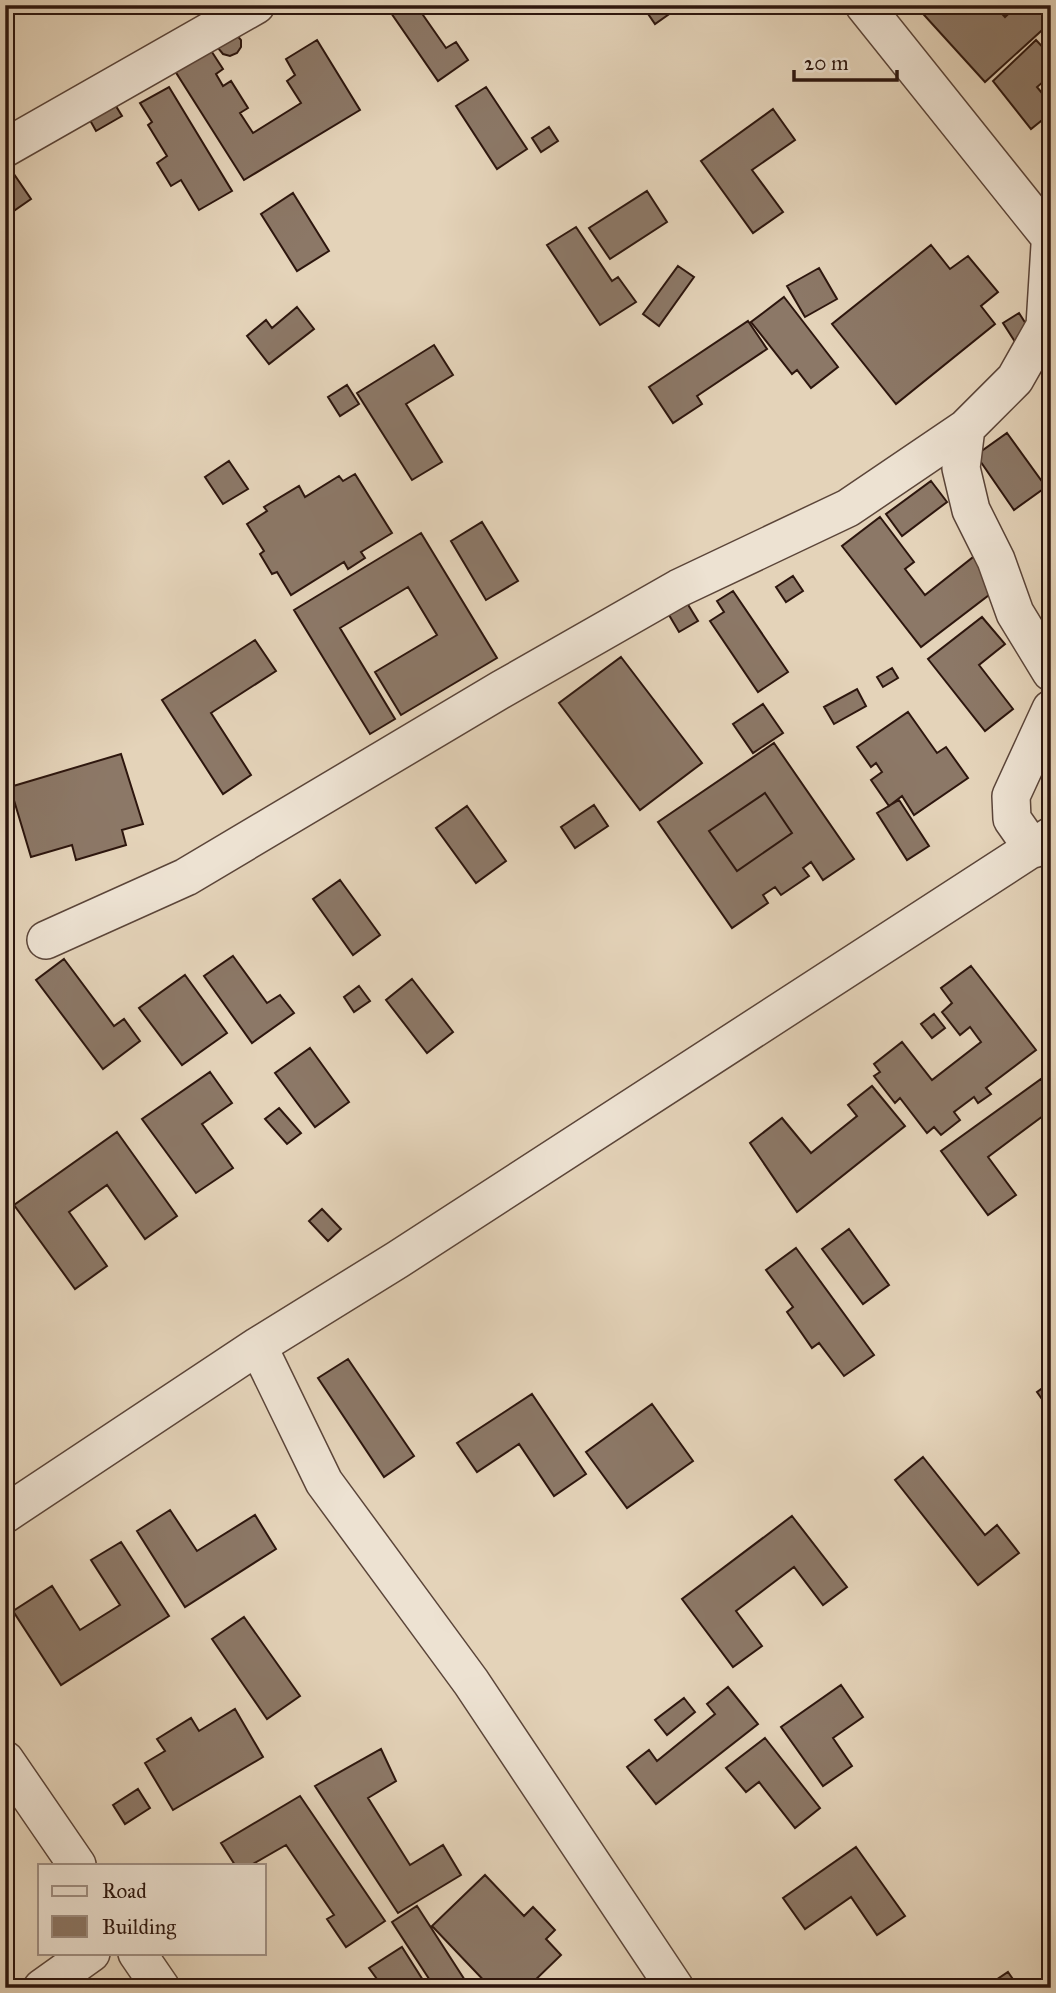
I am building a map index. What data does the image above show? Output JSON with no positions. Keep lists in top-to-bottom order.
{
  "legend": ["Road", "Building"],
  "scale_bar": "20 m"
}
